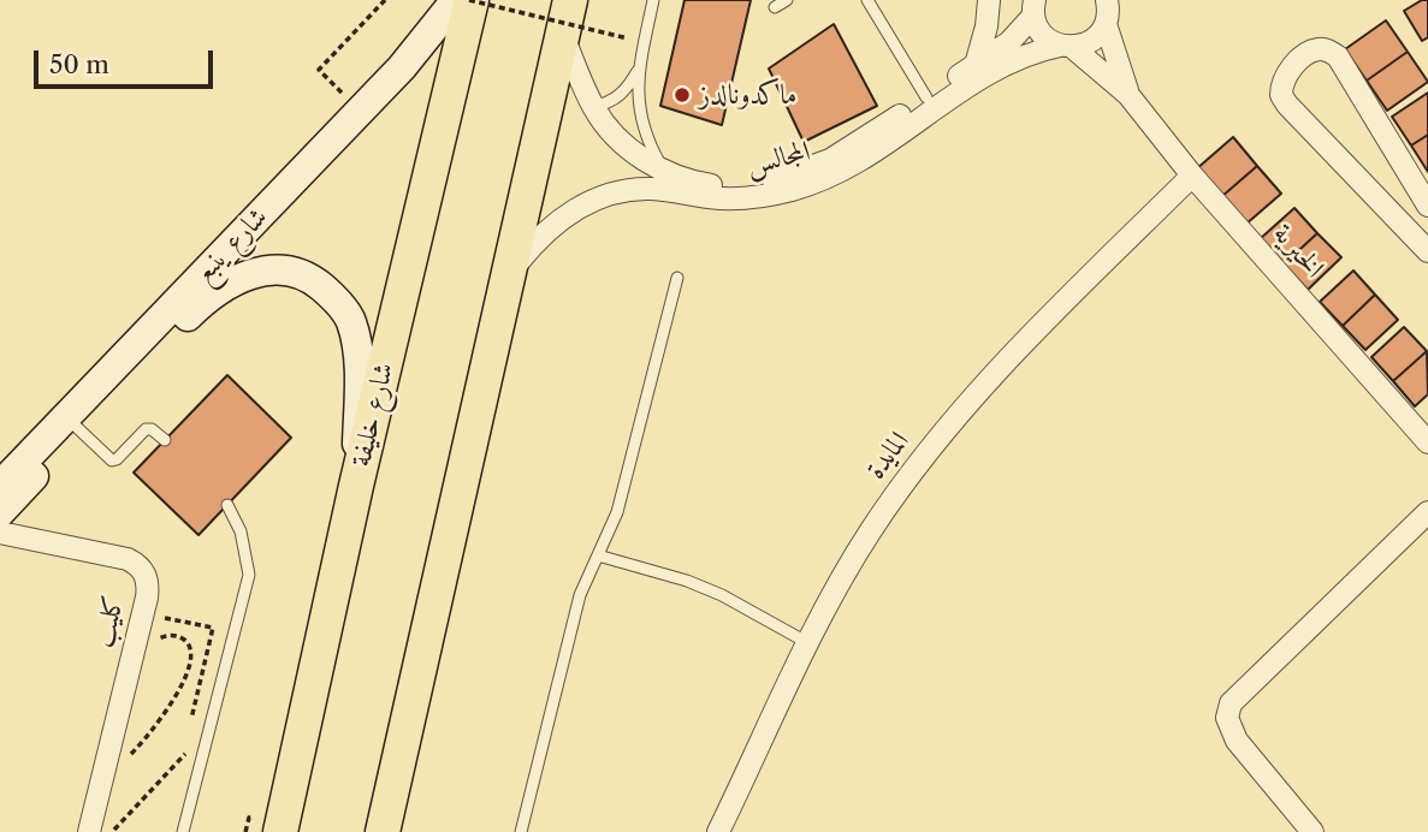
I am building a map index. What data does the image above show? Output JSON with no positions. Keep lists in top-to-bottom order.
{
  "streets": {
    "main road": ["شارع خليفة"],
    "street": [
      "المجالس",
      "شارع ينبع",
      "الخيرية",
      "المايدة",
      "كليب"
    ]
  },
  "crossings": [
    ["المجالس", "الخيرية"],
    ["شارع ينبع", "شارع خليفة"],
    ["الخيرية", "المايدة"]
  ],
  "places": ["ماكدونالدز"],
  "scale_bar": "50 m"
}
